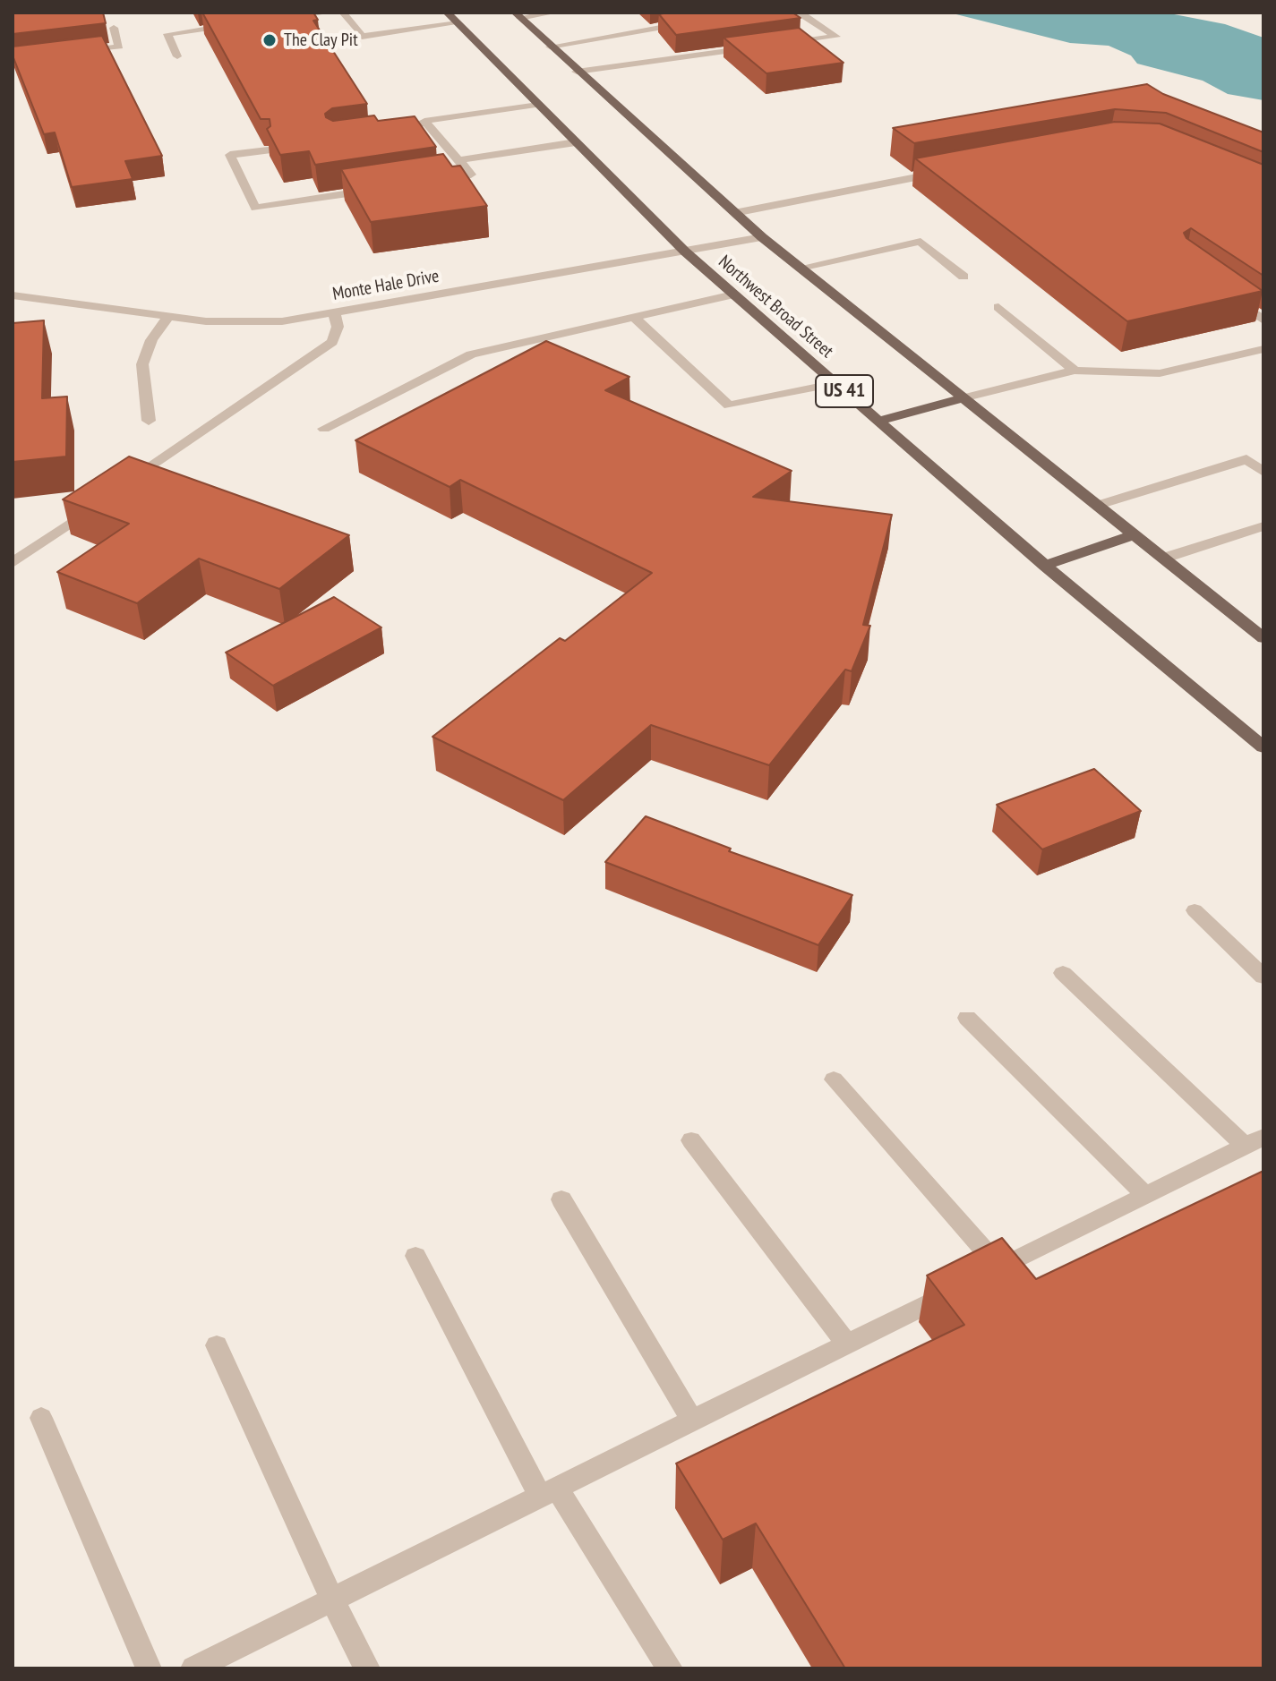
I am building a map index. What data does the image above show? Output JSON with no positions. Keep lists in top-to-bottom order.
{
  "streets": {
    "main road": ["Northwest Broad Street", "US 41"],
    "street": ["Monte Hale Drive"]
  },
  "crossings": [
    ["Monte Hale Drive", "Northwest Broad Street"]
  ],
  "places": ["The Clay Pit"]
}
